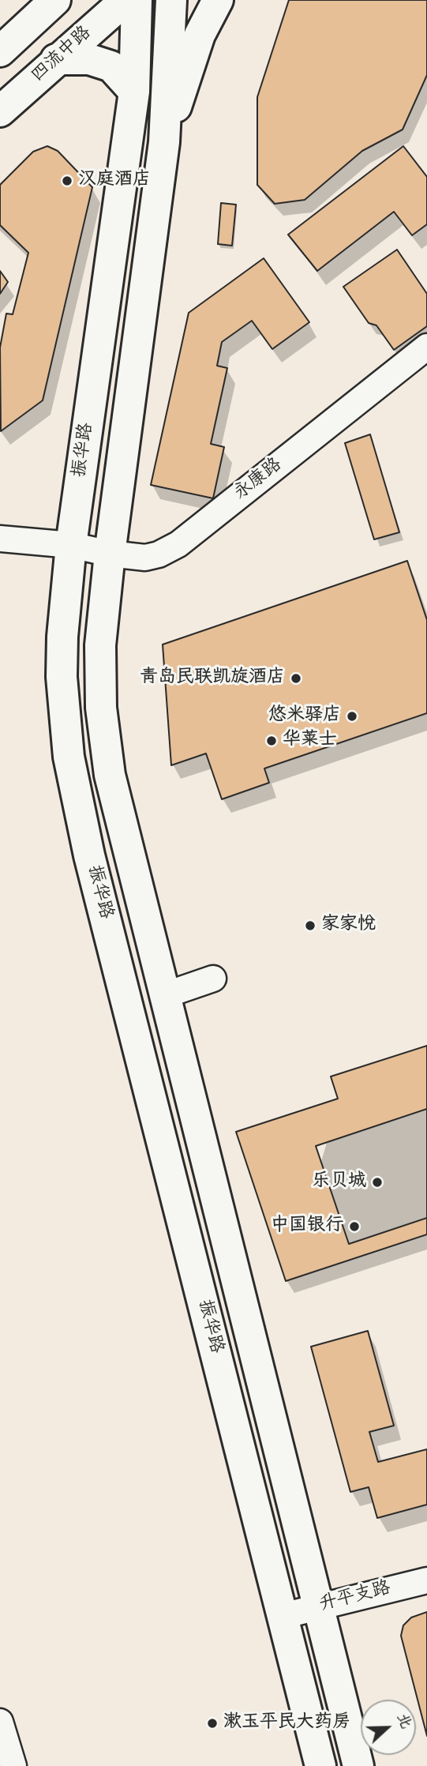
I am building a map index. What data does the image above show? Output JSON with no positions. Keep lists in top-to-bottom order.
{
  "streets": {
    "main road": ["四流中路", "振华路"],
    "street": ["永康路", "升平支路"]
  },
  "crossings": [
    ["振华路", "永康路"],
    ["振华路", "升平支路"]
  ],
  "places": [
    "汉庭酒店",
    "青岛民联凯旋酒店",
    "悠米驿店",
    "华莱士",
    "家家悦",
    "乐贝城",
    "中国银行",
    "漱玉平民大药房"
  ],
  "north": "right"
}
